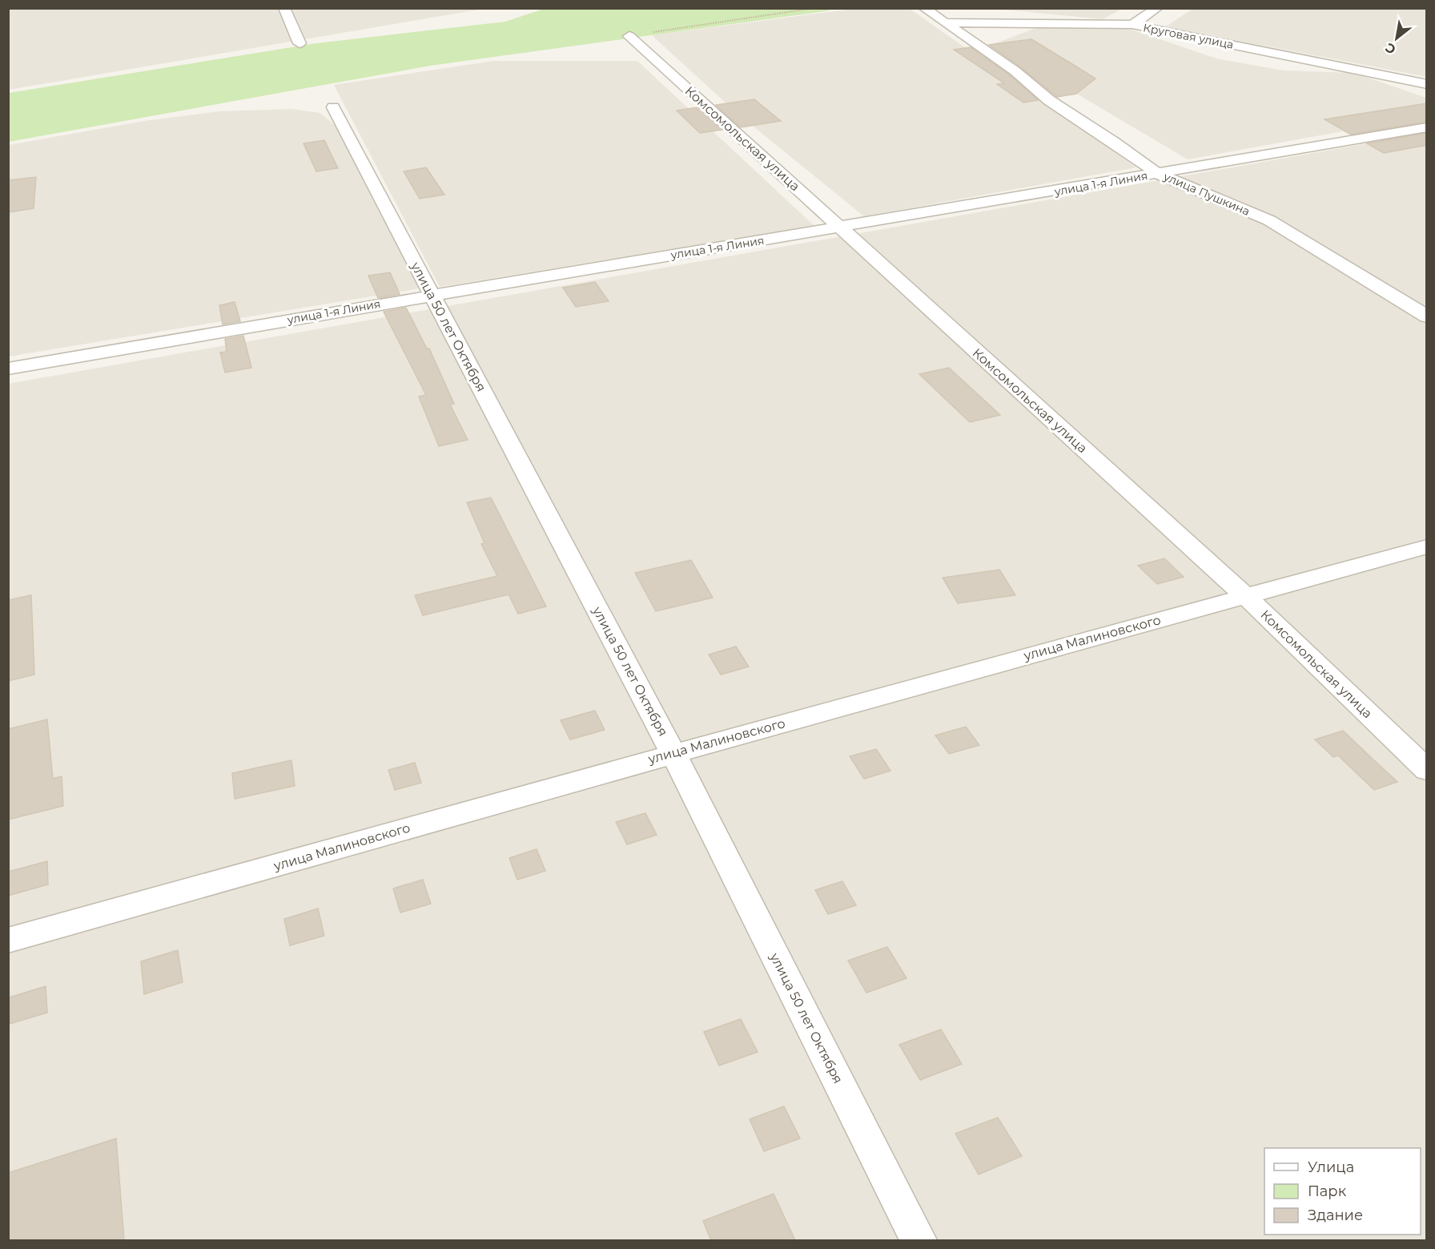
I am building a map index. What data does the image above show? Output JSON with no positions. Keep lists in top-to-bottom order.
{
  "streets": {
    "street": [
      "Круговая улица",
      "Комсомольская улица",
      "улица 1-я Линия",
      "улица Пушкина",
      "улица 50 лет Октября",
      "улица Малиновского"
    ]
  },
  "crossings": [
    ["Круговая улица", "улица Пушкина"],
    ["Комсомольская улица", "улица 1-я Линия"],
    ["Комсомольская улица", "улица Малиновского"],
    ["улица 1-я Линия", "улица Пушкина"],
    ["улица 1-я Линия", "улица 50 лет Октября"],
    ["улица 50 лет Октября", "улица Малиновского"]
  ],
  "legend": ["Улица", "Парк", "Здание"],
  "north": "bottom left"
}
